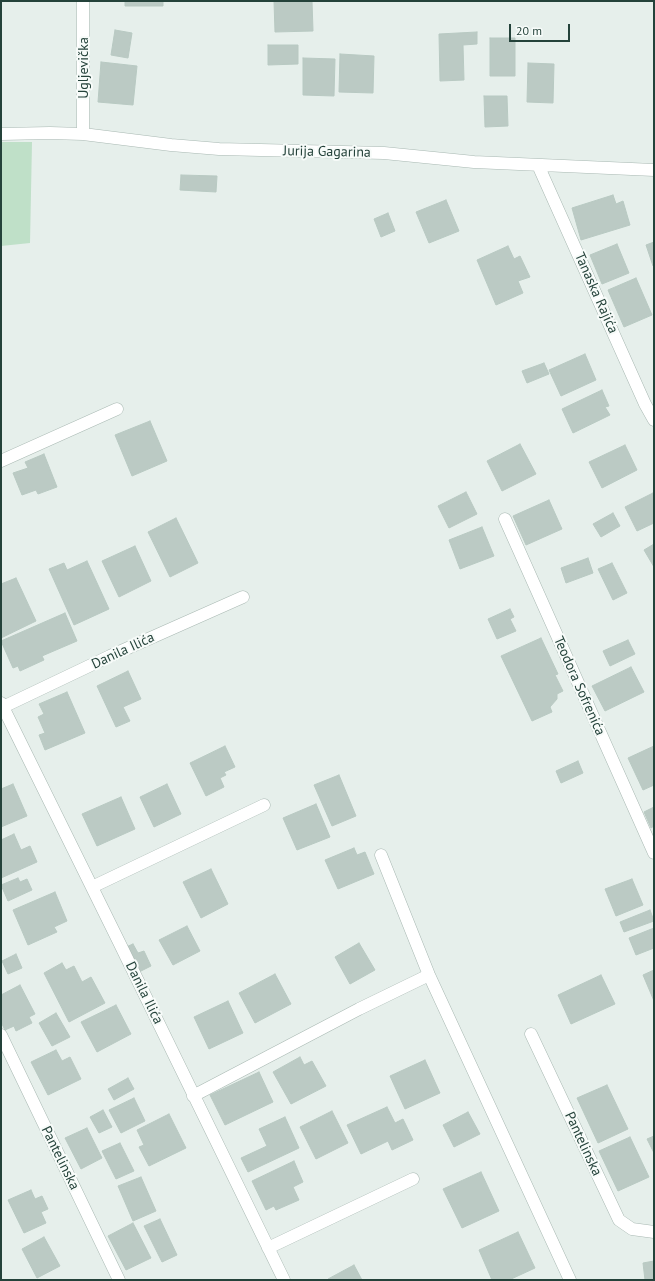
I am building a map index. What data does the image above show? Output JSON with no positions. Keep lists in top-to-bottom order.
{
  "streets": {
    "street": [
      "Ugljevička",
      "Jurija Gagarina",
      "Tanaska Rajića",
      "Danila Ilića",
      "Teodora Sofrenića",
      "Pantelinska"
    ]
  },
  "crossings": [
    ["Ugljevička", "Jurija Gagarina"],
    ["Jurija Gagarina", "Tanaska Rajića"]
  ],
  "scale_bar": "20 m"
}
